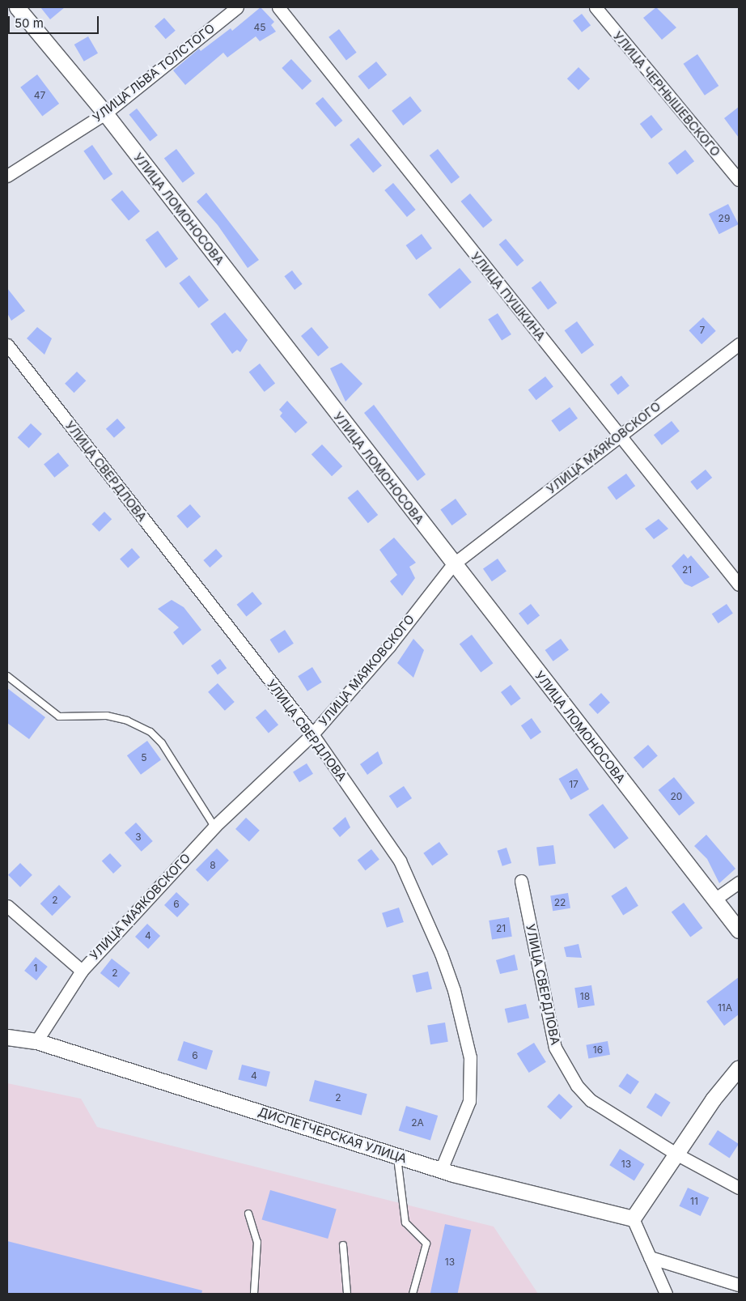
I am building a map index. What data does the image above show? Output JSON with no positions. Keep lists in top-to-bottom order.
{
  "streets": {
    "street": [
      "УЛИЦА ЛЬВА ТОЛСТОГО",
      "УЛИЦА ЧЕРНЫШЕВСКОГО",
      "УЛИЦА ЛОМОНОСОВА",
      "УЛИЦА ПУШКИНА",
      "УЛИЦА МАЯКОВСКОГО",
      "УЛИЦА СВЕРДЛОВА",
      "ДИСПЕТЧЕРСКАЯ УЛИЦА"
    ]
  },
  "crossings": [
    ["УЛИЦА ЛЬВА ТОЛСТОГО", "УЛИЦА ЛОМОНОСОВА"],
    ["УЛИЦА ЛОМОНОСОВА", "УЛИЦА МАЯКОВСКОГО"],
    ["УЛИЦА ПУШКИНА", "УЛИЦА МАЯКОВСКОГО"],
    ["УЛИЦА МАЯКОВСКОГО", "УЛИЦА СВЕРДЛОВА"],
    ["УЛИЦА МАЯКОВСКОГО", "ДИСПЕТЧЕРСКАЯ УЛИЦА"],
    ["УЛИЦА СВЕРДЛОВА", "ДИСПЕТЧЕРСКАЯ УЛИЦА"]
  ],
  "house_numbers": [
    "45",
    "47",
    "29",
    "7",
    "21",
    "5",
    "17",
    "20",
    "3",
    "8",
    "2",
    "22",
    "6",
    "21",
    "4",
    "1",
    "2",
    "18",
    "11А",
    "16",
    "6",
    "4",
    "2",
    "2А",
    "13",
    "11",
    "13"
  ],
  "scale_bar": "50 m"
}
